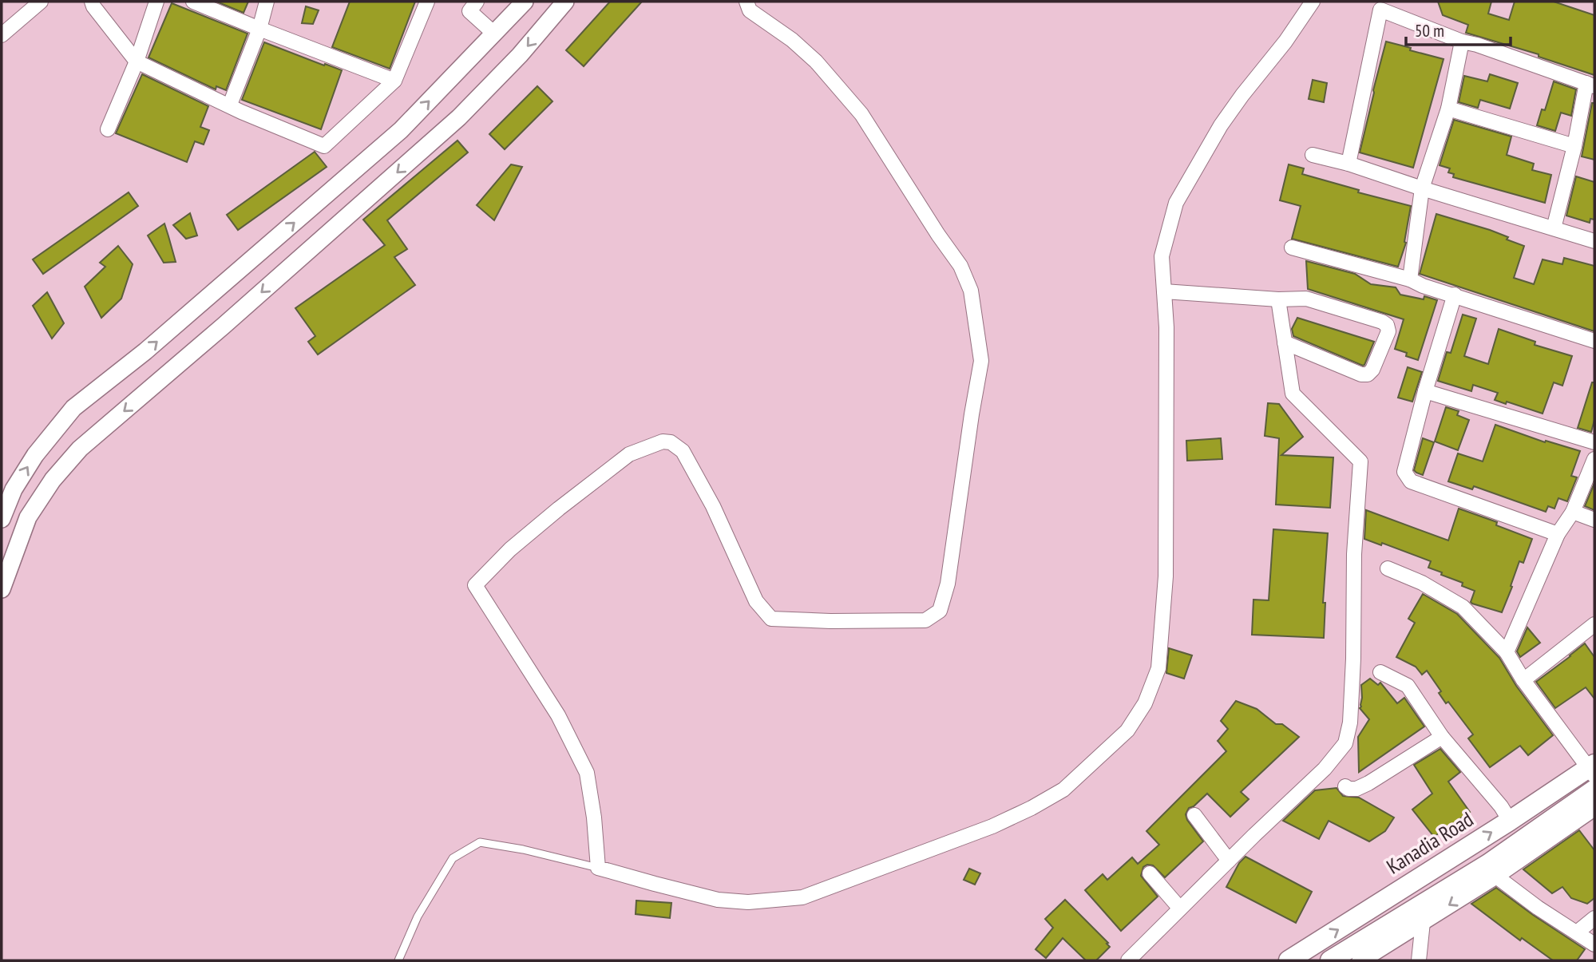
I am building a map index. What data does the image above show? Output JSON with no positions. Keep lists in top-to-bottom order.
{
  "streets": {
    "main road": ["Kanadia Road"]
  },
  "scale_bar": "50 m"
}
